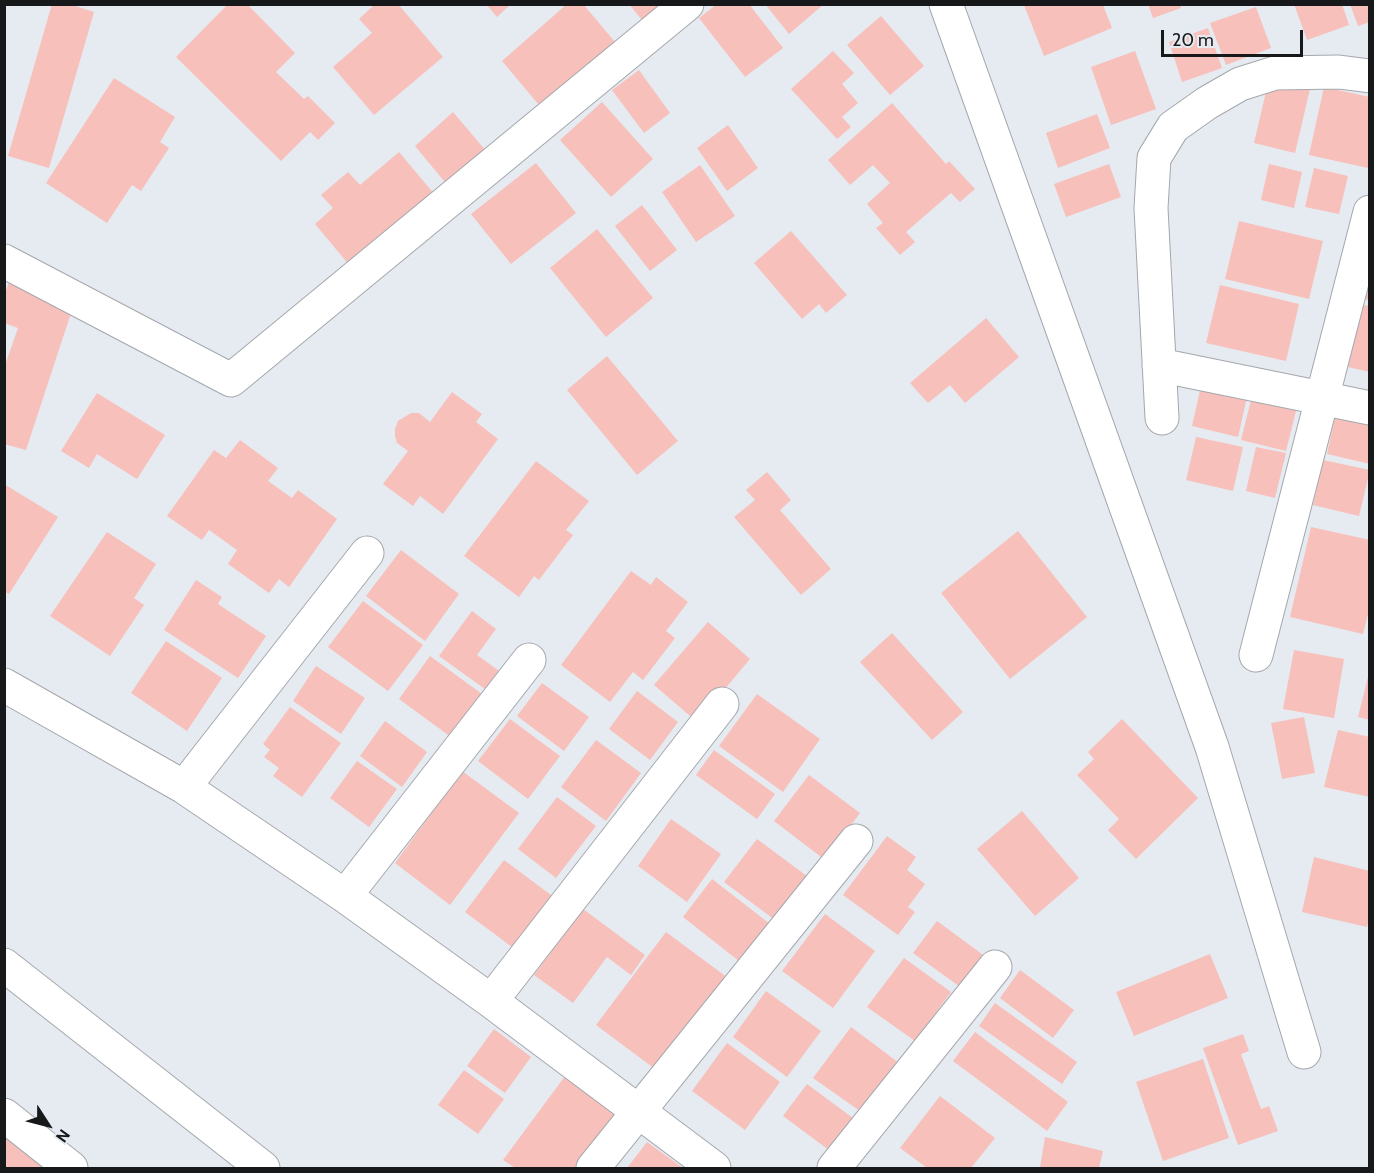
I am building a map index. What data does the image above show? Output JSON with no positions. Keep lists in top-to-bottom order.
{
  "scale_bar": "20 m",
  "north": "bottom right"
}
